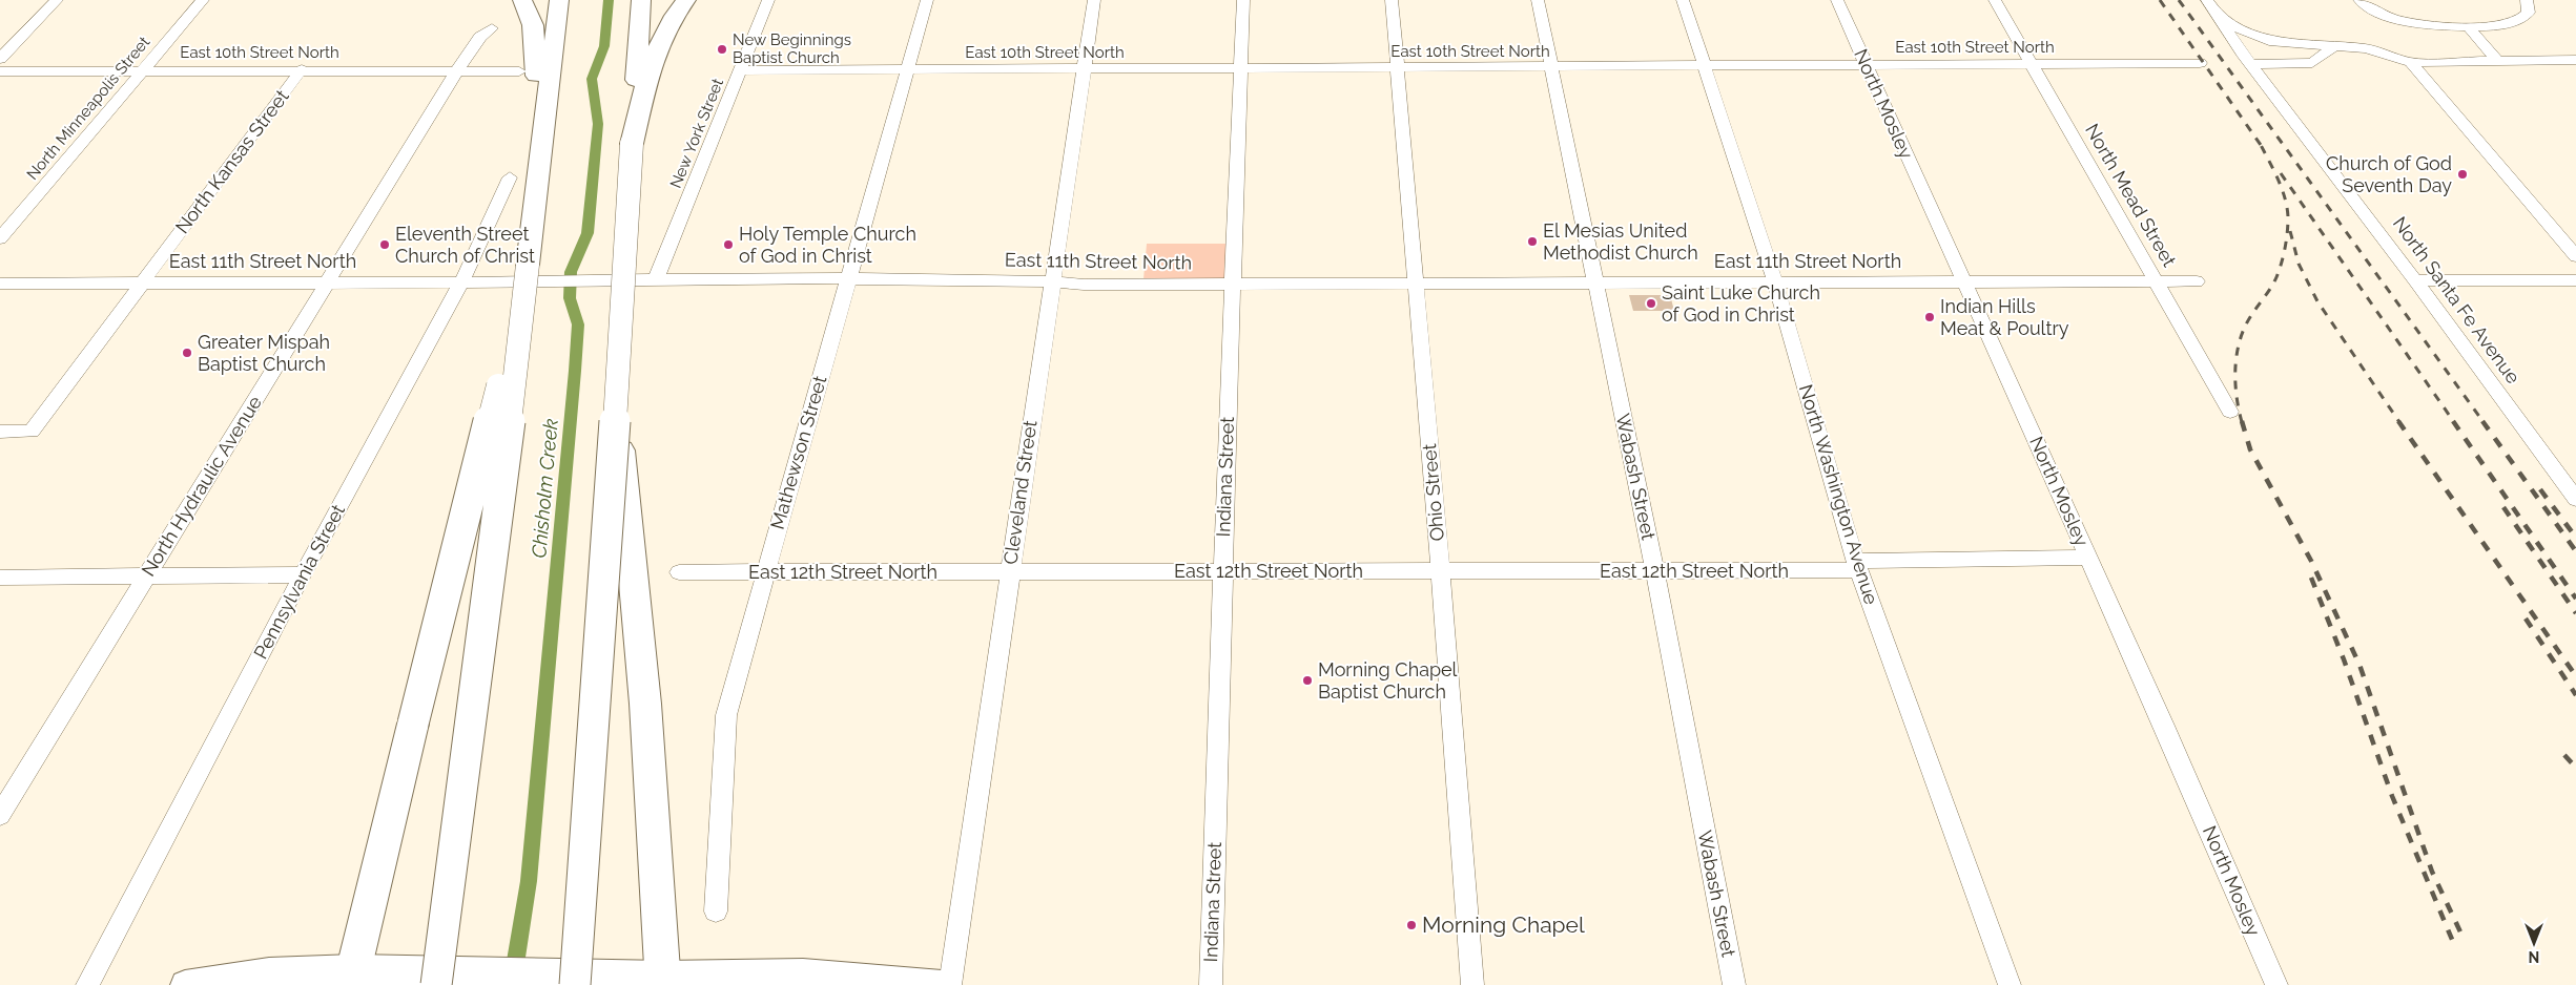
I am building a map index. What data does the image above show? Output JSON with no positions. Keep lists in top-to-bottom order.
{
  "streets": {
    "street": [
      "East 10th Street North",
      "North Mosley",
      "North Minneapolis Street",
      "New York Street",
      "North Kansas Street",
      "North Mead Street",
      "East 11th Street North",
      "North Santa Fe Avenue",
      "Mathewson Street",
      "Indiana Street",
      "Wabash Street",
      "North Hydraulic Avenue",
      "Cleveland Street",
      "Ohio Street",
      "North Washington Avenue",
      "East 12th Street North",
      "Pennsylvania Street"
    ]
  },
  "crossings": [
    ["East 10th Street North", "North Mosley"],
    ["East 10th Street North", "North Minneapolis Street"],
    ["East 10th Street North", "New York Street"],
    ["East 10th Street North", "North Kansas Street"],
    ["East 10th Street North", "North Mead Street"],
    ["East 10th Street North", "Mathewson Street"],
    ["East 10th Street North", "Indiana Street"],
    ["East 10th Street North", "Wabash Street"],
    ["East 10th Street North", "North Hydraulic Avenue"],
    ["East 10th Street North", "Cleveland Street"],
    ["East 10th Street North", "Ohio Street"],
    ["East 10th Street North", "North Washington Avenue"],
    ["North Mosley", "East 11th Street North"],
    ["North Mosley", "East 12th Street North"],
    ["New York Street", "East 11th Street North"],
    ["North Kansas Street", "East 11th Street North"],
    ["North Mead Street", "East 11th Street North"],
    ["East 11th Street North", "Mathewson Street"],
    ["East 11th Street North", "Indiana Street"],
    ["East 11th Street North", "Wabash Street"],
    ["East 11th Street North", "North Hydraulic Avenue"],
    ["East 11th Street North", "Cleveland Street"],
    ["East 11th Street North", "Ohio Street"],
    ["East 11th Street North", "North Washington Avenue"],
    ["East 11th Street North", "Pennsylvania Street"],
    ["Mathewson Street", "East 12th Street North"],
    ["Indiana Street", "East 12th Street North"],
    ["Wabash Street", "East 12th Street North"],
    ["Cleveland Street", "East 12th Street North"],
    ["Ohio Street", "East 12th Street North"],
    ["North Washington Avenue", "East 12th Street North"]
  ],
  "water": ["Chisholm Creek"],
  "places": [
    "New Beginnings Baptist Church",
    "Church of God Seventh Day",
    "El Mesias United Methodist Church",
    "Eleventh Street Church of Christ",
    "Holy Temple Church of God in Christ",
    "Saint Luke Church of God in Christ",
    "Indian Hills Meat & Poultry",
    "Greater Mispah Baptist Church",
    "Morning Chapel Baptist Church",
    "Morning Chapel"
  ],
  "north": "bottom"
}
